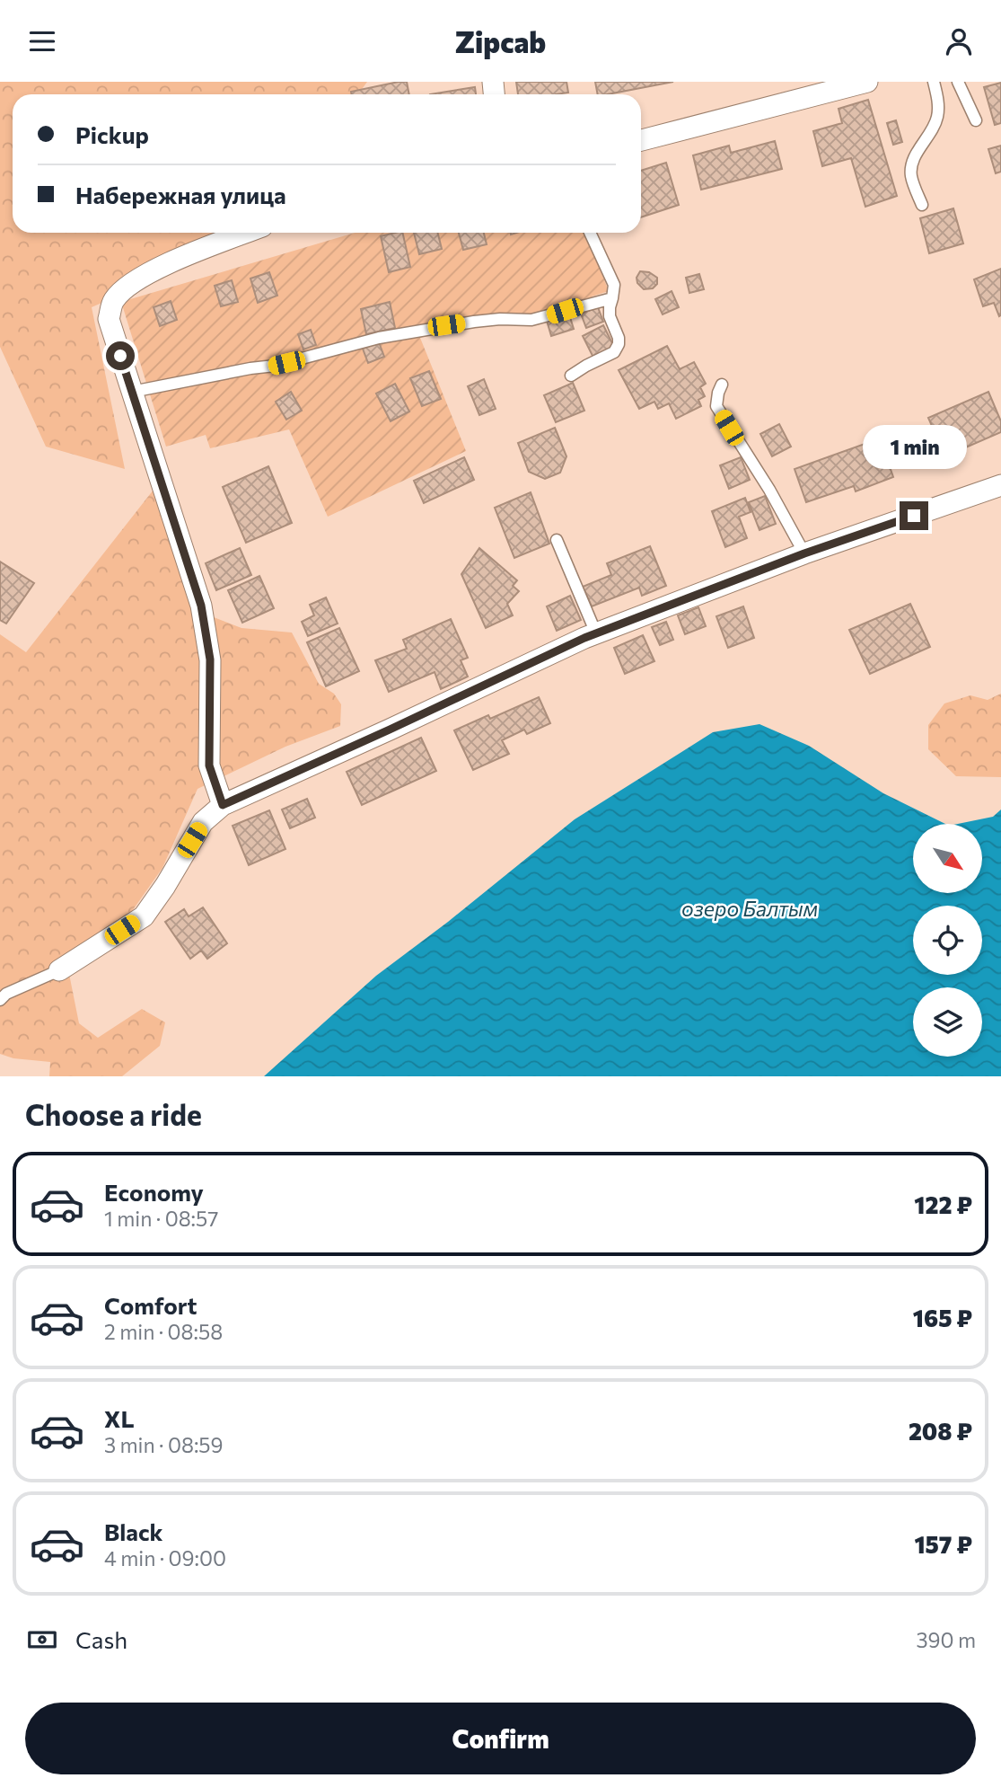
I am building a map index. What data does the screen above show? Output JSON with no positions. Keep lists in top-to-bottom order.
{
  "water": ["озеро Балтым"],
  "north": "bottom right",
  "page": {
    "header": "Zipcab",
    "banner": ["Pickup", "Набережная улица"],
    "bubble": "1 min",
    "heading": "Choose a ride",
    "list": [
      {
        "name": "Economy",
        "note": "1 min · 08:57",
        "value": "122 ₽"
      },
      {
        "name": "Comfort",
        "note": "2 min · 08:58",
        "value": "165 ₽"
      },
      {
        "name": "XL",
        "note": "3 min · 08:59",
        "value": "208 ₽"
      },
      {
        "name": "Black",
        "note": "4 min · 09:00",
        "value": "157 ₽"
      }
    ],
    "pay": ["Cash", "390 m"],
    "buttons": "Confirm"
  }
}
